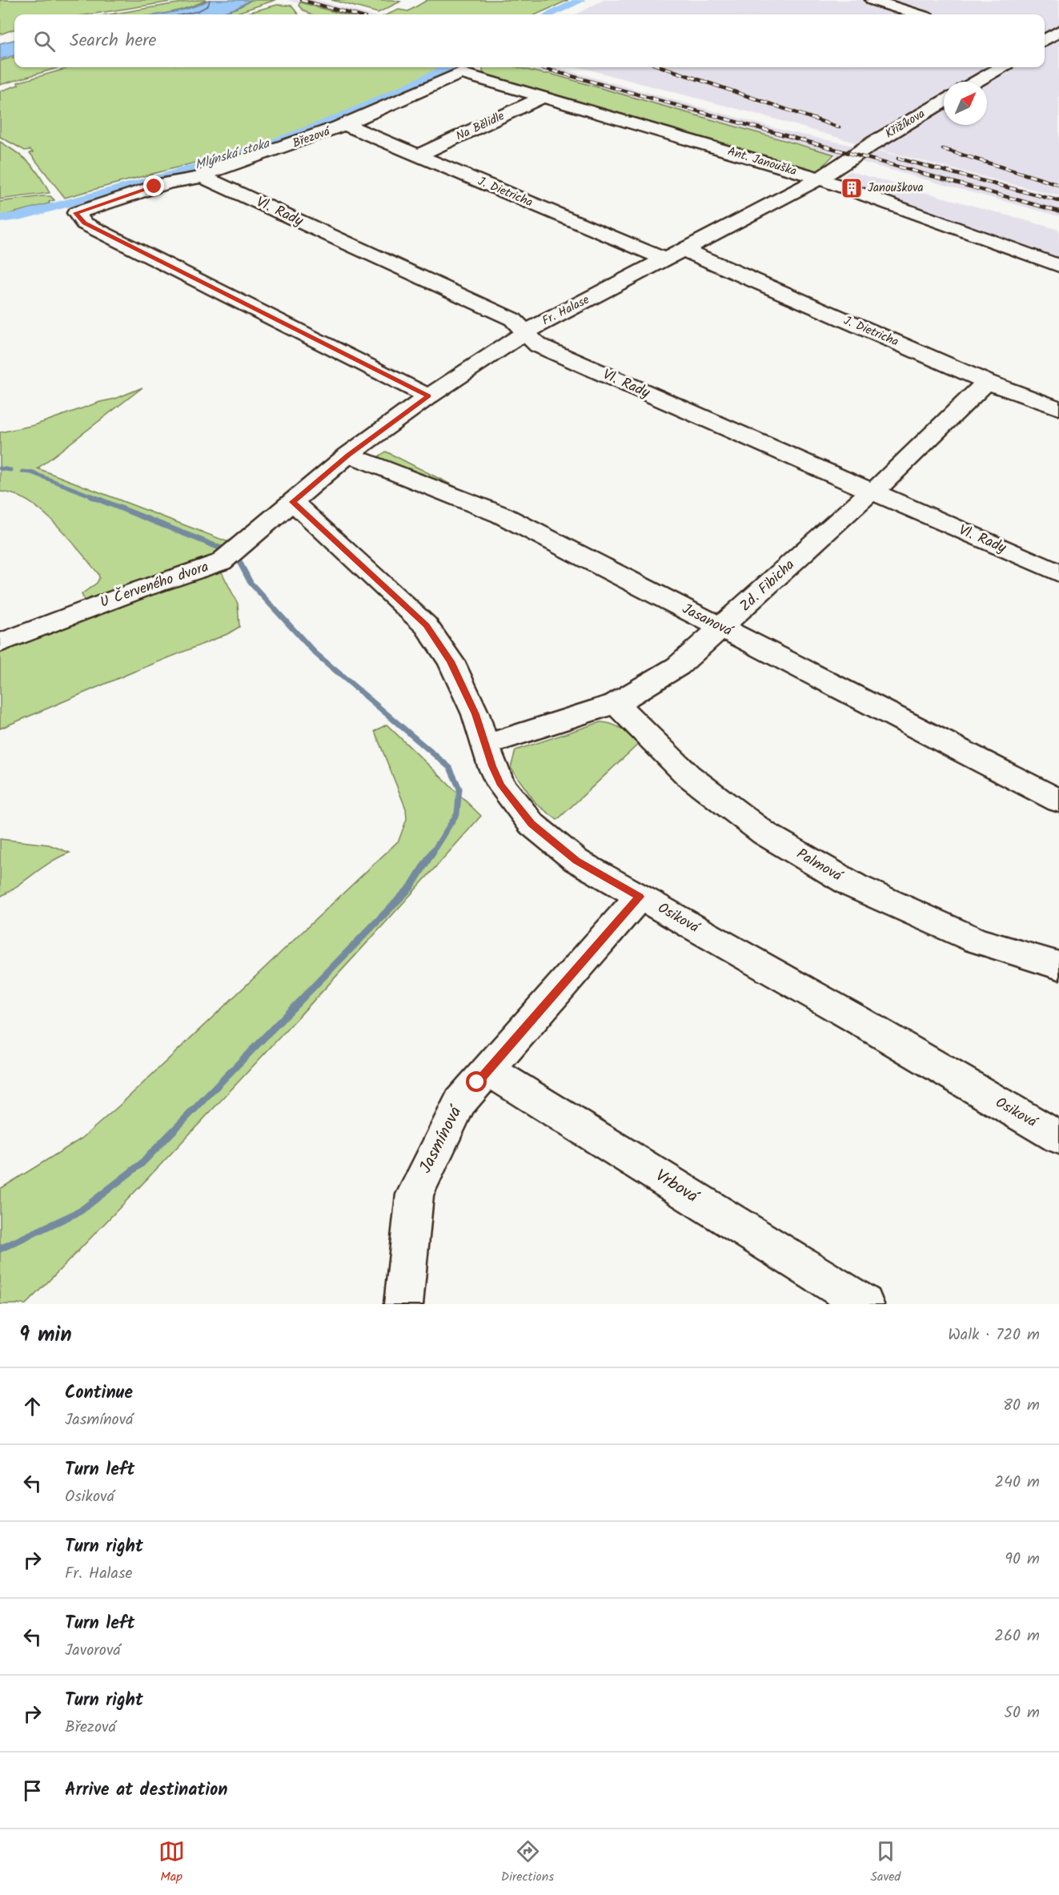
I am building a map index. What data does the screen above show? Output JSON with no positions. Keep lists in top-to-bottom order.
{
  "streets": {
    "street": [
      "Křižíkova",
      "Na Bělidle",
      "Březová",
      "Ant. Janouška",
      "J. Dietricha",
      "Vl. Rady",
      "Fr. Halase",
      "U Červeného dvora",
      "Zd. Fibicha",
      "Jasanová",
      "Palmová",
      "Osiková",
      "Jasmínová",
      "Vrbová"
    ]
  },
  "crossings": [
    ["Křižíkova", "Fr. Halase"],
    ["Na Bělidle", "Ant. Janouška"],
    ["Na Bělidle", "J. Dietricha"],
    ["Březová", "Ant. Janouška"],
    ["Březová", "J. Dietricha"],
    ["Březová", "Vl. Rady"],
    ["Březová", "Fr. Halase"],
    ["Ant. Janouška", "Fr. Halase"],
    ["J. Dietricha", "Fr. Halase"],
    ["J. Dietricha", "Zd. Fibicha"],
    ["Vl. Rady", "Fr. Halase"],
    ["Vl. Rady", "Zd. Fibicha"],
    ["Fr. Halase", "U Červeného dvora"],
    ["Fr. Halase", "Jasanová"],
    ["Fr. Halase", "Osiková"],
    ["U Červeného dvora", "Osiková"],
    ["Zd. Fibicha", "Jasanová"],
    ["Zd. Fibicha", "Palmová"],
    ["Zd. Fibicha", "Osiková"],
    ["Osiková", "Jasmínová"],
    ["Jasmínová", "Vrbová"]
  ],
  "water": ["Mlýnská stoka"],
  "places": {
    "building": ["Janouškova"]
  },
  "north": "top right",
  "page": {
    "search": "Search here",
    "heading": ["9 min", "Walk · 720 m"],
    "list": [
      ["Continue", "Jasmínová", "80 m"],
      ["Turn left", "Osiková", "240 m"],
      ["Turn right", "Fr. Halase", "90 m"],
      ["Turn left", "Javorová", "260 m"],
      ["Turn right", "Březová", "50 m"],
      "Arrive at destination"
    ],
    "nav": ["Map", "Directions", "Saved"]
  }
}
